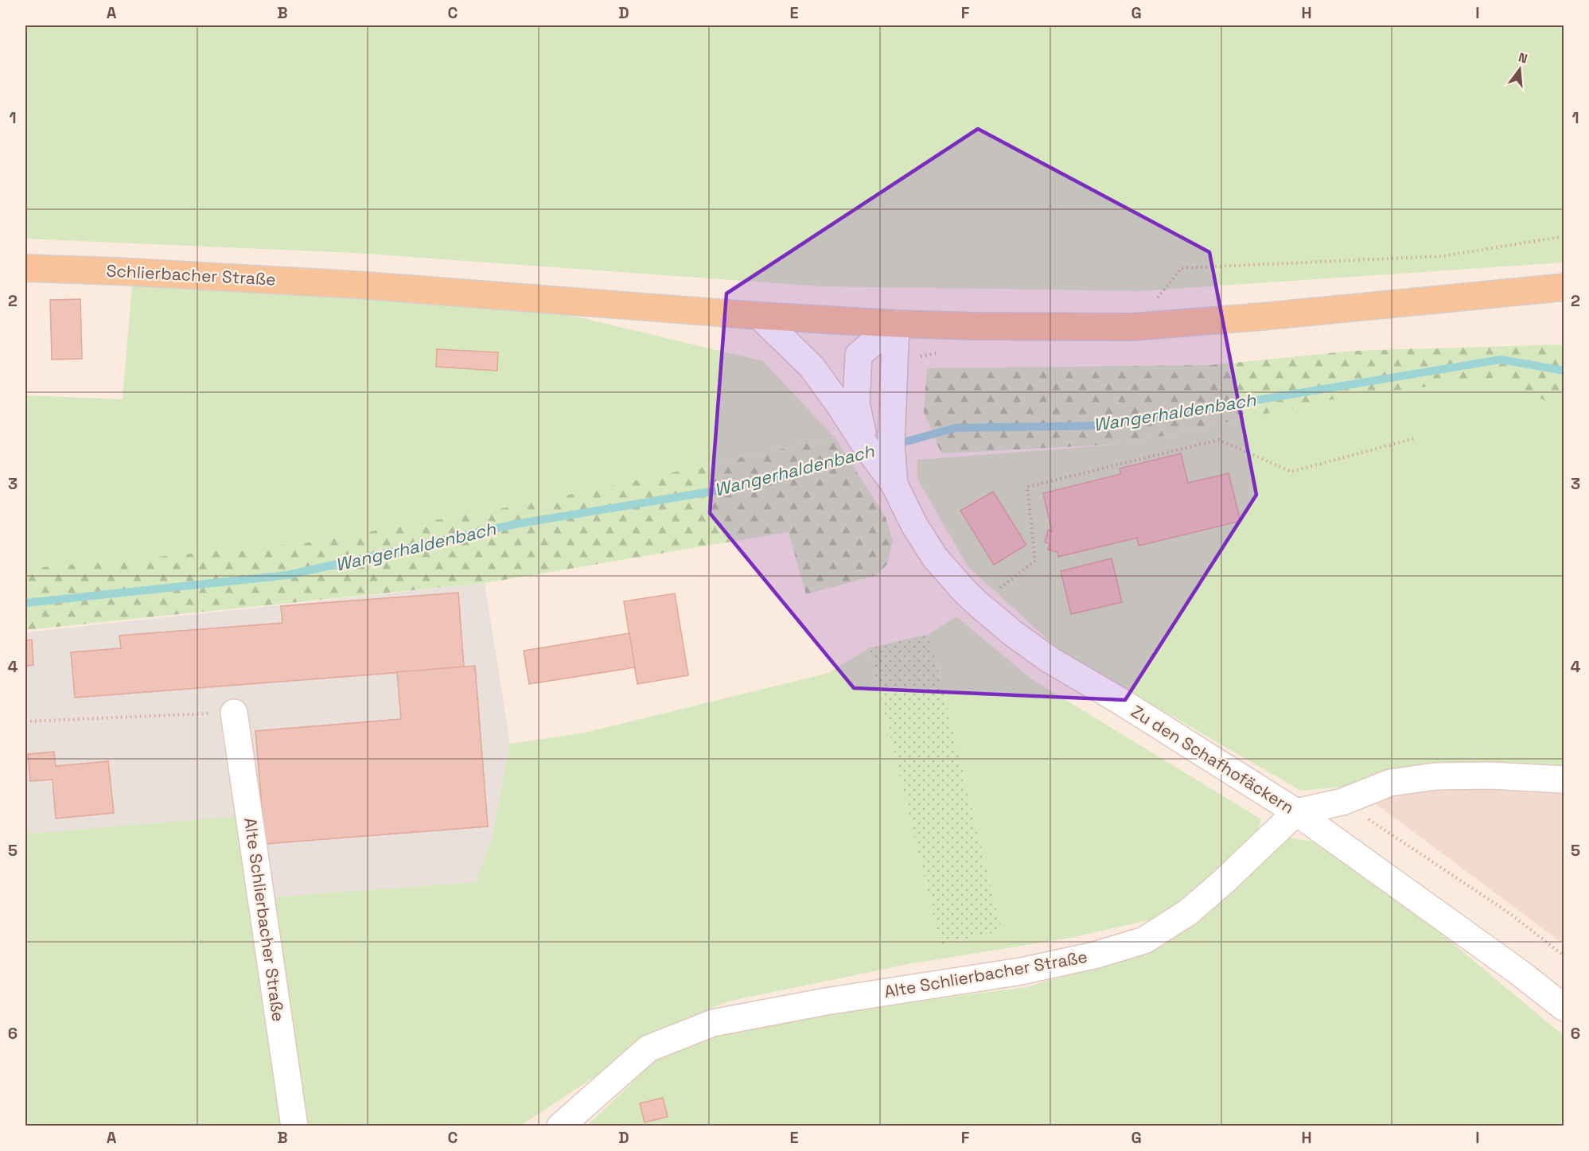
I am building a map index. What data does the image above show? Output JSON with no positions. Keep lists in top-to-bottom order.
{
  "streets": {
    "main road": ["Schlierbacher Straße"],
    "street": ["Zu den Schafhofäckern", "Alte Schlierbacher Straße"]
  },
  "crossings": [
    ["Schlierbacher Straße", "Zu den Schafhofäckern"],
    ["Zu den Schafhofäckern", "Alte Schlierbacher Straße"]
  ],
  "water": ["Wangerhaldenbach"],
  "north": "top",
  "grid": {
    "columns": [
      "A",
      "B",
      "C",
      "D",
      "E",
      "F",
      "G",
      "H",
      "I"
    ],
    "rows": [
      "1",
      "2",
      "3",
      "4",
      "5",
      "6"
    ]
  }
}
